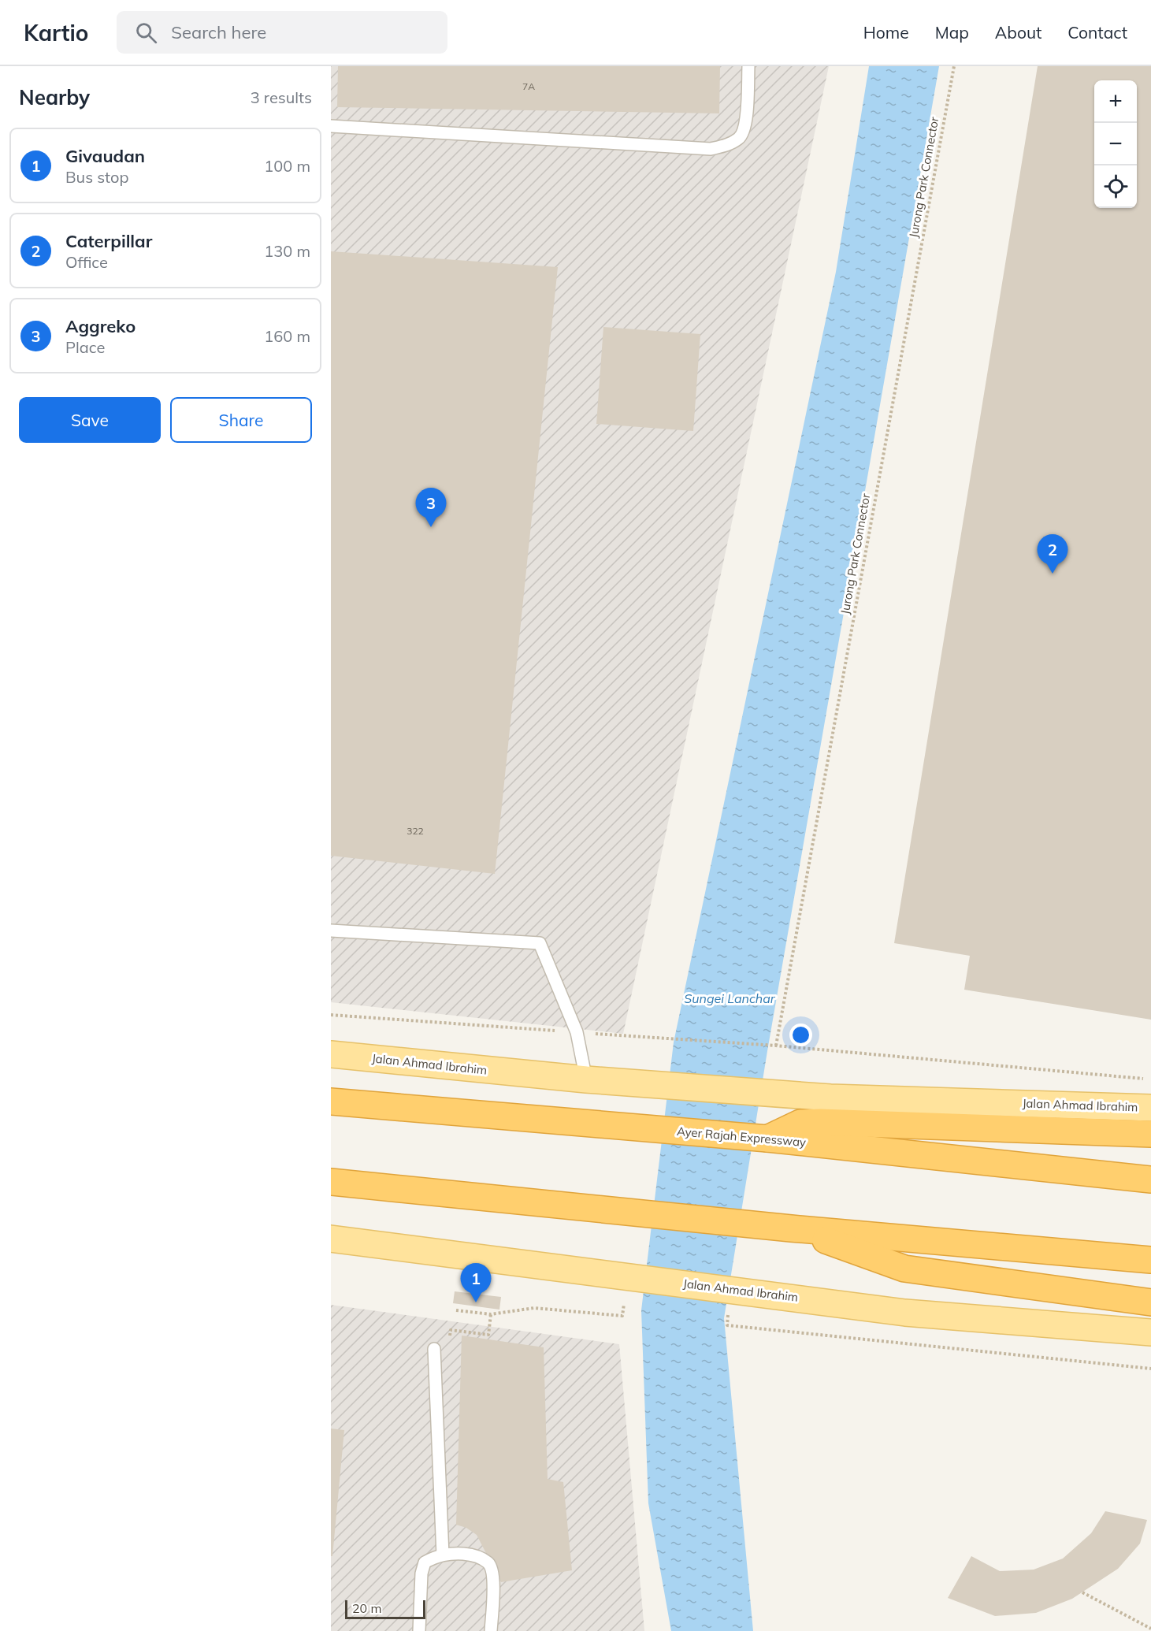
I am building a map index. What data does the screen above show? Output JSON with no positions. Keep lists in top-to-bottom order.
{
  "streets": {
    "highway": ["Ayer Rajah Expressway"],
    "main road": ["Jalan Ahmad Ibrahim"],
    "path": ["Jurong Park Connector"]
  },
  "water": ["Sungei Lanchar"],
  "house_numbers": ["7A", "322"],
  "scale_bar": "20 m",
  "page": {
    "header": "Kartio",
    "search": "Search here",
    "nav": [
      "Home",
      "Map",
      "About",
      "Contact"
    ],
    "heading": ["Nearby", "3 results"],
    "map_buttons": ["+", "−"],
    "list": [
      {
        "mark": "1",
        "name": "Givaudan",
        "note": "Bus stop",
        "value": "100 m"
      },
      {
        "mark": "2",
        "name": "Caterpillar",
        "note": "Office",
        "value": "130 m"
      },
      {
        "mark": "3",
        "name": "Aggreko",
        "note": "Place",
        "value": "160 m"
      }
    ],
    "buttons": ["Save", "Share"],
    "pins": ["3", "2", "1"],
    "scale": "20 m"
  }
}
